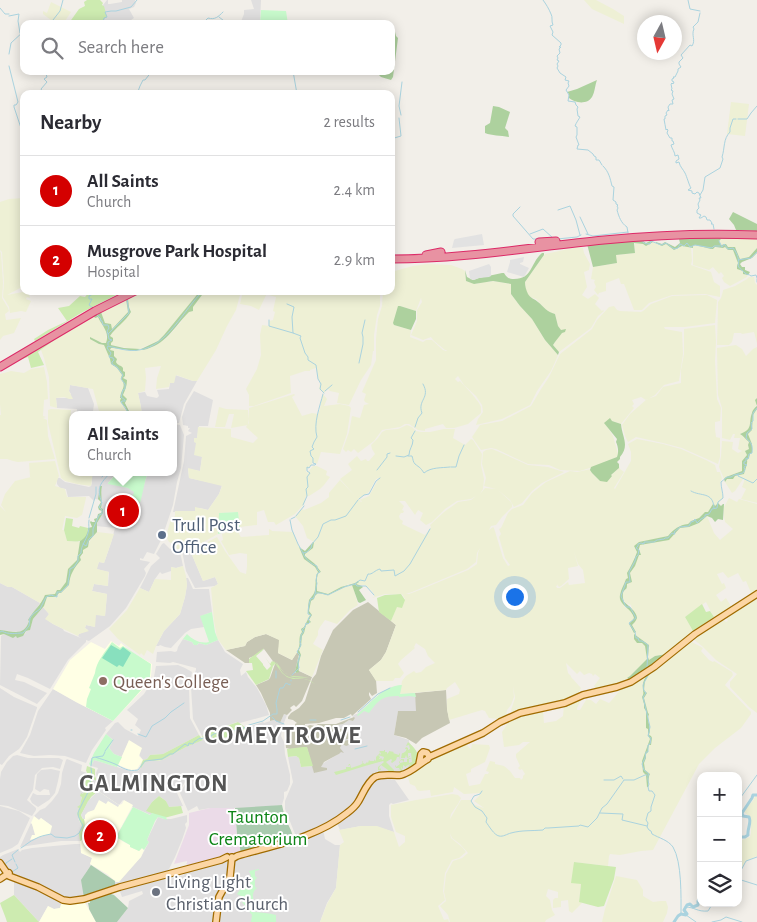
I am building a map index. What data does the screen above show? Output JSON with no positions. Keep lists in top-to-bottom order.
{
  "districts": ["COMEYTROWE", "GALMINGTON"],
  "parks": ["Taunton Crematorium"],
  "places": ["Trull Post Office", "Queen's College", "Living Light Christian Church"],
  "north": "bottom",
  "page": {
    "search": "Search here",
    "heading": ["Nearby", "2 results"],
    "list": [
      {
        "mark": "1",
        "name": "All Saints",
        "note": "Church",
        "value": "2.4 km"
      },
      {
        "mark": "2",
        "name": "Musgrove Park Hospital",
        "note": "Hospital",
        "value": "2.9 km"
      }
    ],
    "popup": ["All Saints", "Church"],
    "pins": ["1", "2"],
    "map_buttons": ["+", "−"]
  }
}
